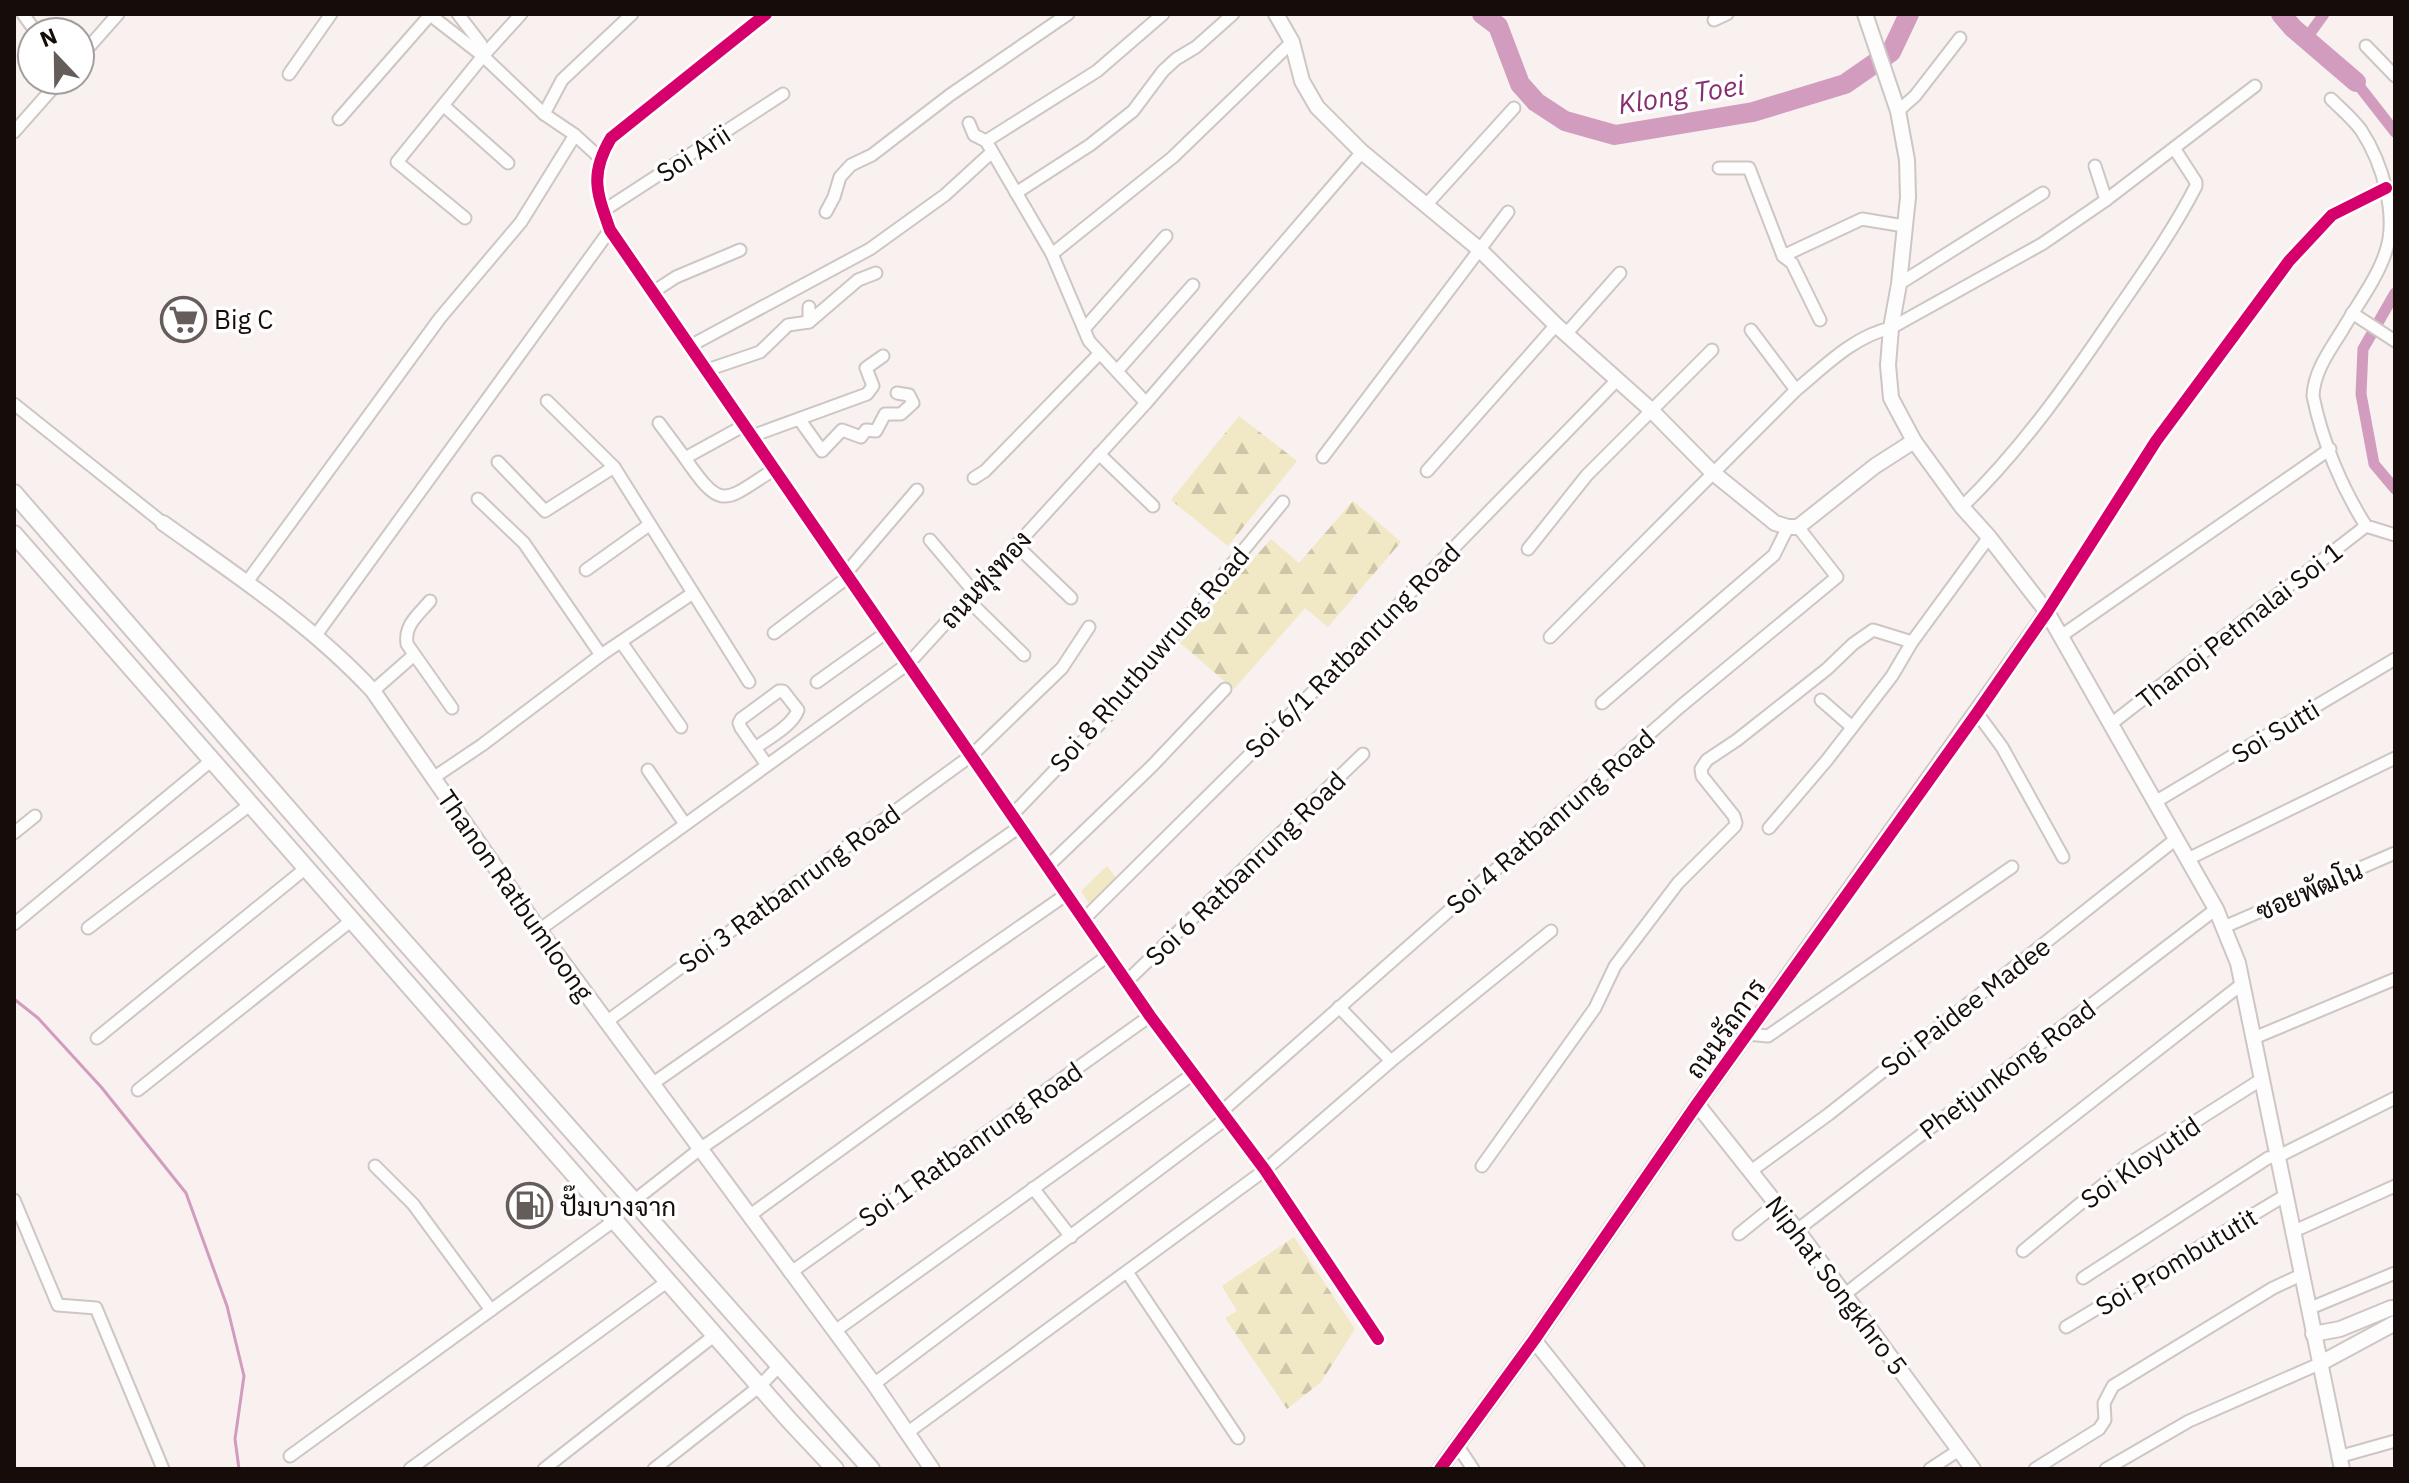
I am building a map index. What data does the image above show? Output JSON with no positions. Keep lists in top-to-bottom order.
{
  "streets": {
    "street": [
      "Soi Arii",
      "ถนนทุ่งทอง",
      "Thanoj Petmalai Soi 1",
      "Soi 6/1 Ratbanrung Road",
      "Soi 8 Rhutbuwrung Road",
      "Soi Sutti",
      "Soi 4 Ratbanrung Road",
      "Soi 6 Ratbanrung Road",
      "Soi 3 Ratbanrung Road",
      "ซอยพัฒโน",
      "Thanon Ratbumloong",
      "Soi Paidee Madee",
      "ถนนรัถการ",
      "Phetjunkong Road",
      "Soi 1 Ratbanrung Road",
      "Soi Kloyutid",
      "Soi Prombututit",
      "Niphat Songkhro 5"
    ]
  },
  "crossings": [
    ["ถนนทุ่งทอง", "Thanon Ratbumloong"],
    ["Soi 4 Ratbanrung Road", "Thanon Ratbumloong"],
    ["Soi 3 Ratbanrung Road", "Thanon Ratbumloong"],
    ["Thanon Ratbumloong", "Soi 1 Ratbanrung Road"],
    ["Soi Paidee Madee", "Niphat Songkhro 5"],
    ["ถนนรัถการ", "Niphat Songkhro 5"],
    ["Phetjunkong Road", "Niphat Songkhro 5"]
  ],
  "water": ["Klong Toei"],
  "places": {
    "supermarket": ["Big C"],
    "fuel station": ["ปั๊มบางจาก"]
  },
  "north": "top"
}
